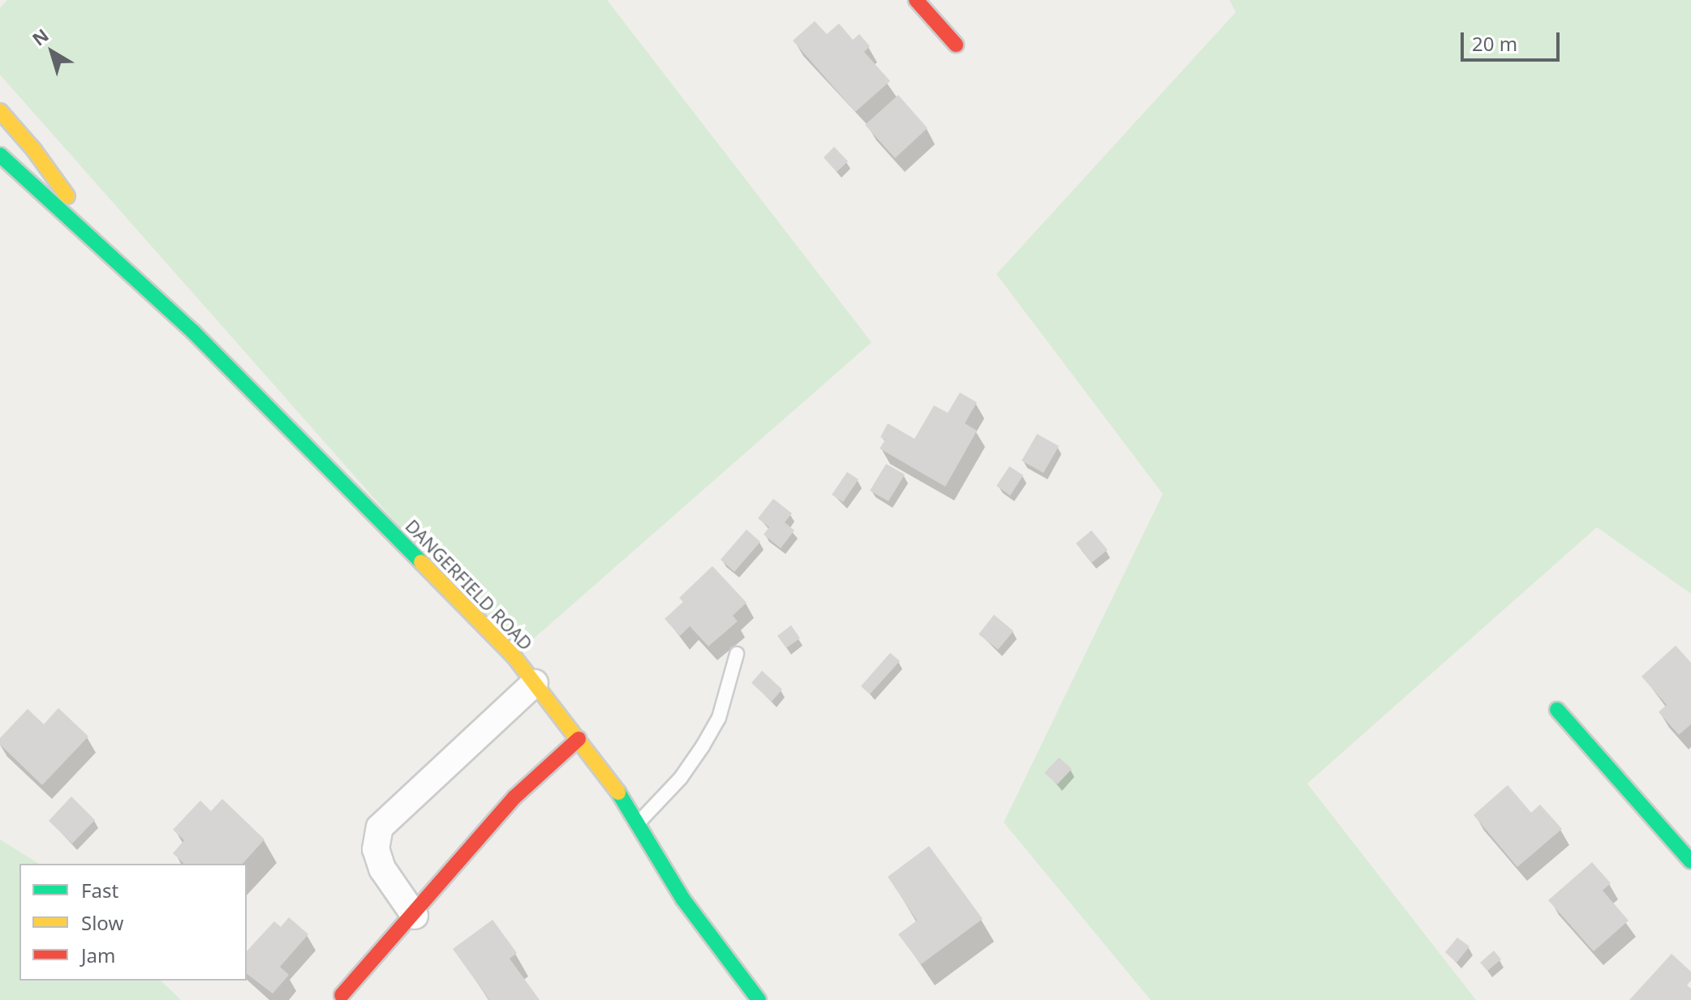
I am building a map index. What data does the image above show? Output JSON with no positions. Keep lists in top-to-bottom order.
{
  "streets": {
    "street": ["DANGERFIELD ROAD"]
  },
  "legend": ["Fast", "Slow", "Jam"],
  "scale_bar": "20 m",
  "north": "top left"
}
